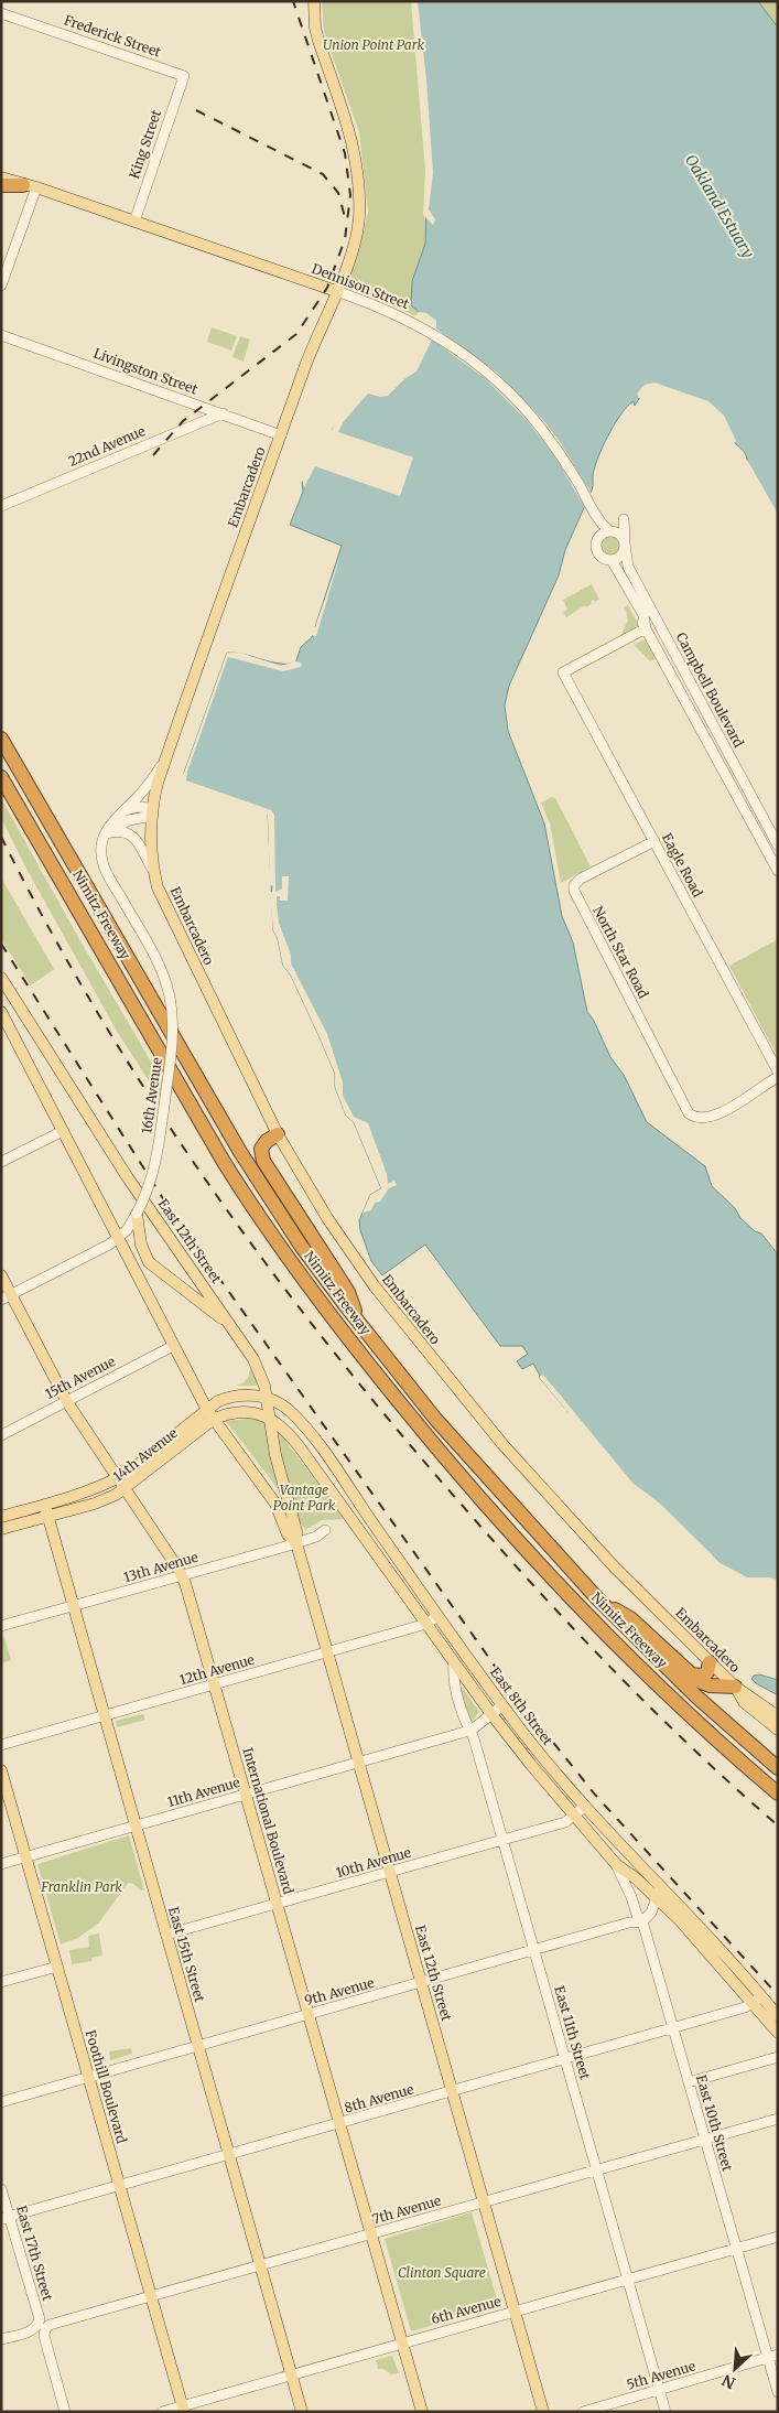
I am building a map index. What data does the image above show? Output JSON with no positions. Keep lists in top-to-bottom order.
{
  "streets": {
    "highway": ["Nimitz Freeway"],
    "main road": [
      "Dennison Street",
      "Embarcadero",
      "East 12th Street",
      "14th Avenue",
      "East 8th Street",
      "International Boulevard",
      "East 15th Street",
      "Foothill Boulevard"
    ],
    "street": [
      "Frederick Street",
      "King Street",
      "Livingston Street",
      "22nd Avenue",
      "Campbell Boulevard",
      "Eagle Road",
      "North Star Road",
      "16th Avenue",
      "15th Avenue",
      "13th Avenue",
      "12th Avenue",
      "11th Avenue",
      "10th Avenue",
      "9th Avenue",
      "East 11th Street",
      "8th Avenue",
      "East 10th Street",
      "7th Avenue",
      "East 17th Street",
      "6th Avenue",
      "5th Avenue"
    ]
  },
  "crossings": [
    ["Frederick Street", "King Street"],
    ["King Street", "Dennison Street"],
    ["Dennison Street", "Embarcadero"],
    ["Dennison Street", "Campbell Boulevard"],
    ["Livingston Street", "22nd Avenue"],
    ["Livingston Street", "Embarcadero"],
    ["Campbell Boulevard", "Eagle Road"],
    ["Eagle Road", "North Star Road"],
    ["16th Avenue", "East 12th Street"],
    ["16th Avenue", "International Boulevard"],
    ["East 12th Street", "15th Avenue"],
    ["East 12th Street", "14th Avenue"],
    ["East 12th Street", "13th Avenue"],
    ["East 12th Street", "12th Avenue"],
    ["East 12th Street", "East 8th Street"],
    ["East 12th Street", "11th Avenue"],
    ["East 12th Street", "10th Avenue"],
    ["East 12th Street", "9th Avenue"],
    ["East 12th Street", "8th Avenue"],
    ["East 12th Street", "7th Avenue"],
    ["East 12th Street", "6th Avenue"],
    ["15th Avenue", "International Boulevard"],
    ["14th Avenue", "East 8th Street"],
    ["14th Avenue", "International Boulevard"],
    ["14th Avenue", "East 15th Street"],
    ["13th Avenue", "International Boulevard"],
    ["13th Avenue", "East 15th Street"],
    ["12th Avenue", "East 8th Street"],
    ["12th Avenue", "International Boulevard"],
    ["12th Avenue", "East 15th Street"],
    ["East 8th Street", "11th Avenue"],
    ["East 8th Street", "10th Avenue"],
    ["East 8th Street", "East 11th Street"],
    ["East 8th Street", "8th Avenue"],
    ["East 8th Street", "East 10th Street"],
    ["11th Avenue", "International Boulevard"],
    ["11th Avenue", "East 15th Street"],
    ["11th Avenue", "East 11th Street"],
    ["11th Avenue", "Foothill Boulevard"],
    ["International Boulevard", "10th Avenue"],
    ["International Boulevard", "9th Avenue"],
    ["International Boulevard", "8th Avenue"],
    ["International Boulevard", "7th Avenue"],
    ["International Boulevard", "6th Avenue"],
    ["10th Avenue", "East 15th Street"],
    ["10th Avenue", "East 11th Street"],
    ["East 15th Street", "9th Avenue"],
    ["East 15th Street", "8th Avenue"],
    ["East 15th Street", "7th Avenue"],
    ["East 15th Street", "6th Avenue"],
    ["9th Avenue", "East 11th Street"],
    ["9th Avenue", "Foothill Boulevard"],
    ["9th Avenue", "East 10th Street"],
    ["East 11th Street", "8th Avenue"],
    ["East 11th Street", "7th Avenue"],
    ["East 11th Street", "6th Avenue"],
    ["East 11th Street", "5th Avenue"],
    ["Foothill Boulevard", "8th Avenue"],
    ["Foothill Boulevard", "7th Avenue"],
    ["Foothill Boulevard", "6th Avenue"],
    ["8th Avenue", "East 10th Street"],
    ["8th Avenue", "East 17th Street"],
    ["East 10th Street", "7th Avenue"],
    ["East 10th Street", "6th Avenue"],
    ["East 10th Street", "5th Avenue"],
    ["7th Avenue", "East 17th Street"]
  ],
  "water": ["Oakland Estuary"],
  "parks": [
    "Union Point Park",
    "Vantage Point Park",
    "Franklin Park",
    "Clinton Square"
  ],
  "north": "bottom left"
}
